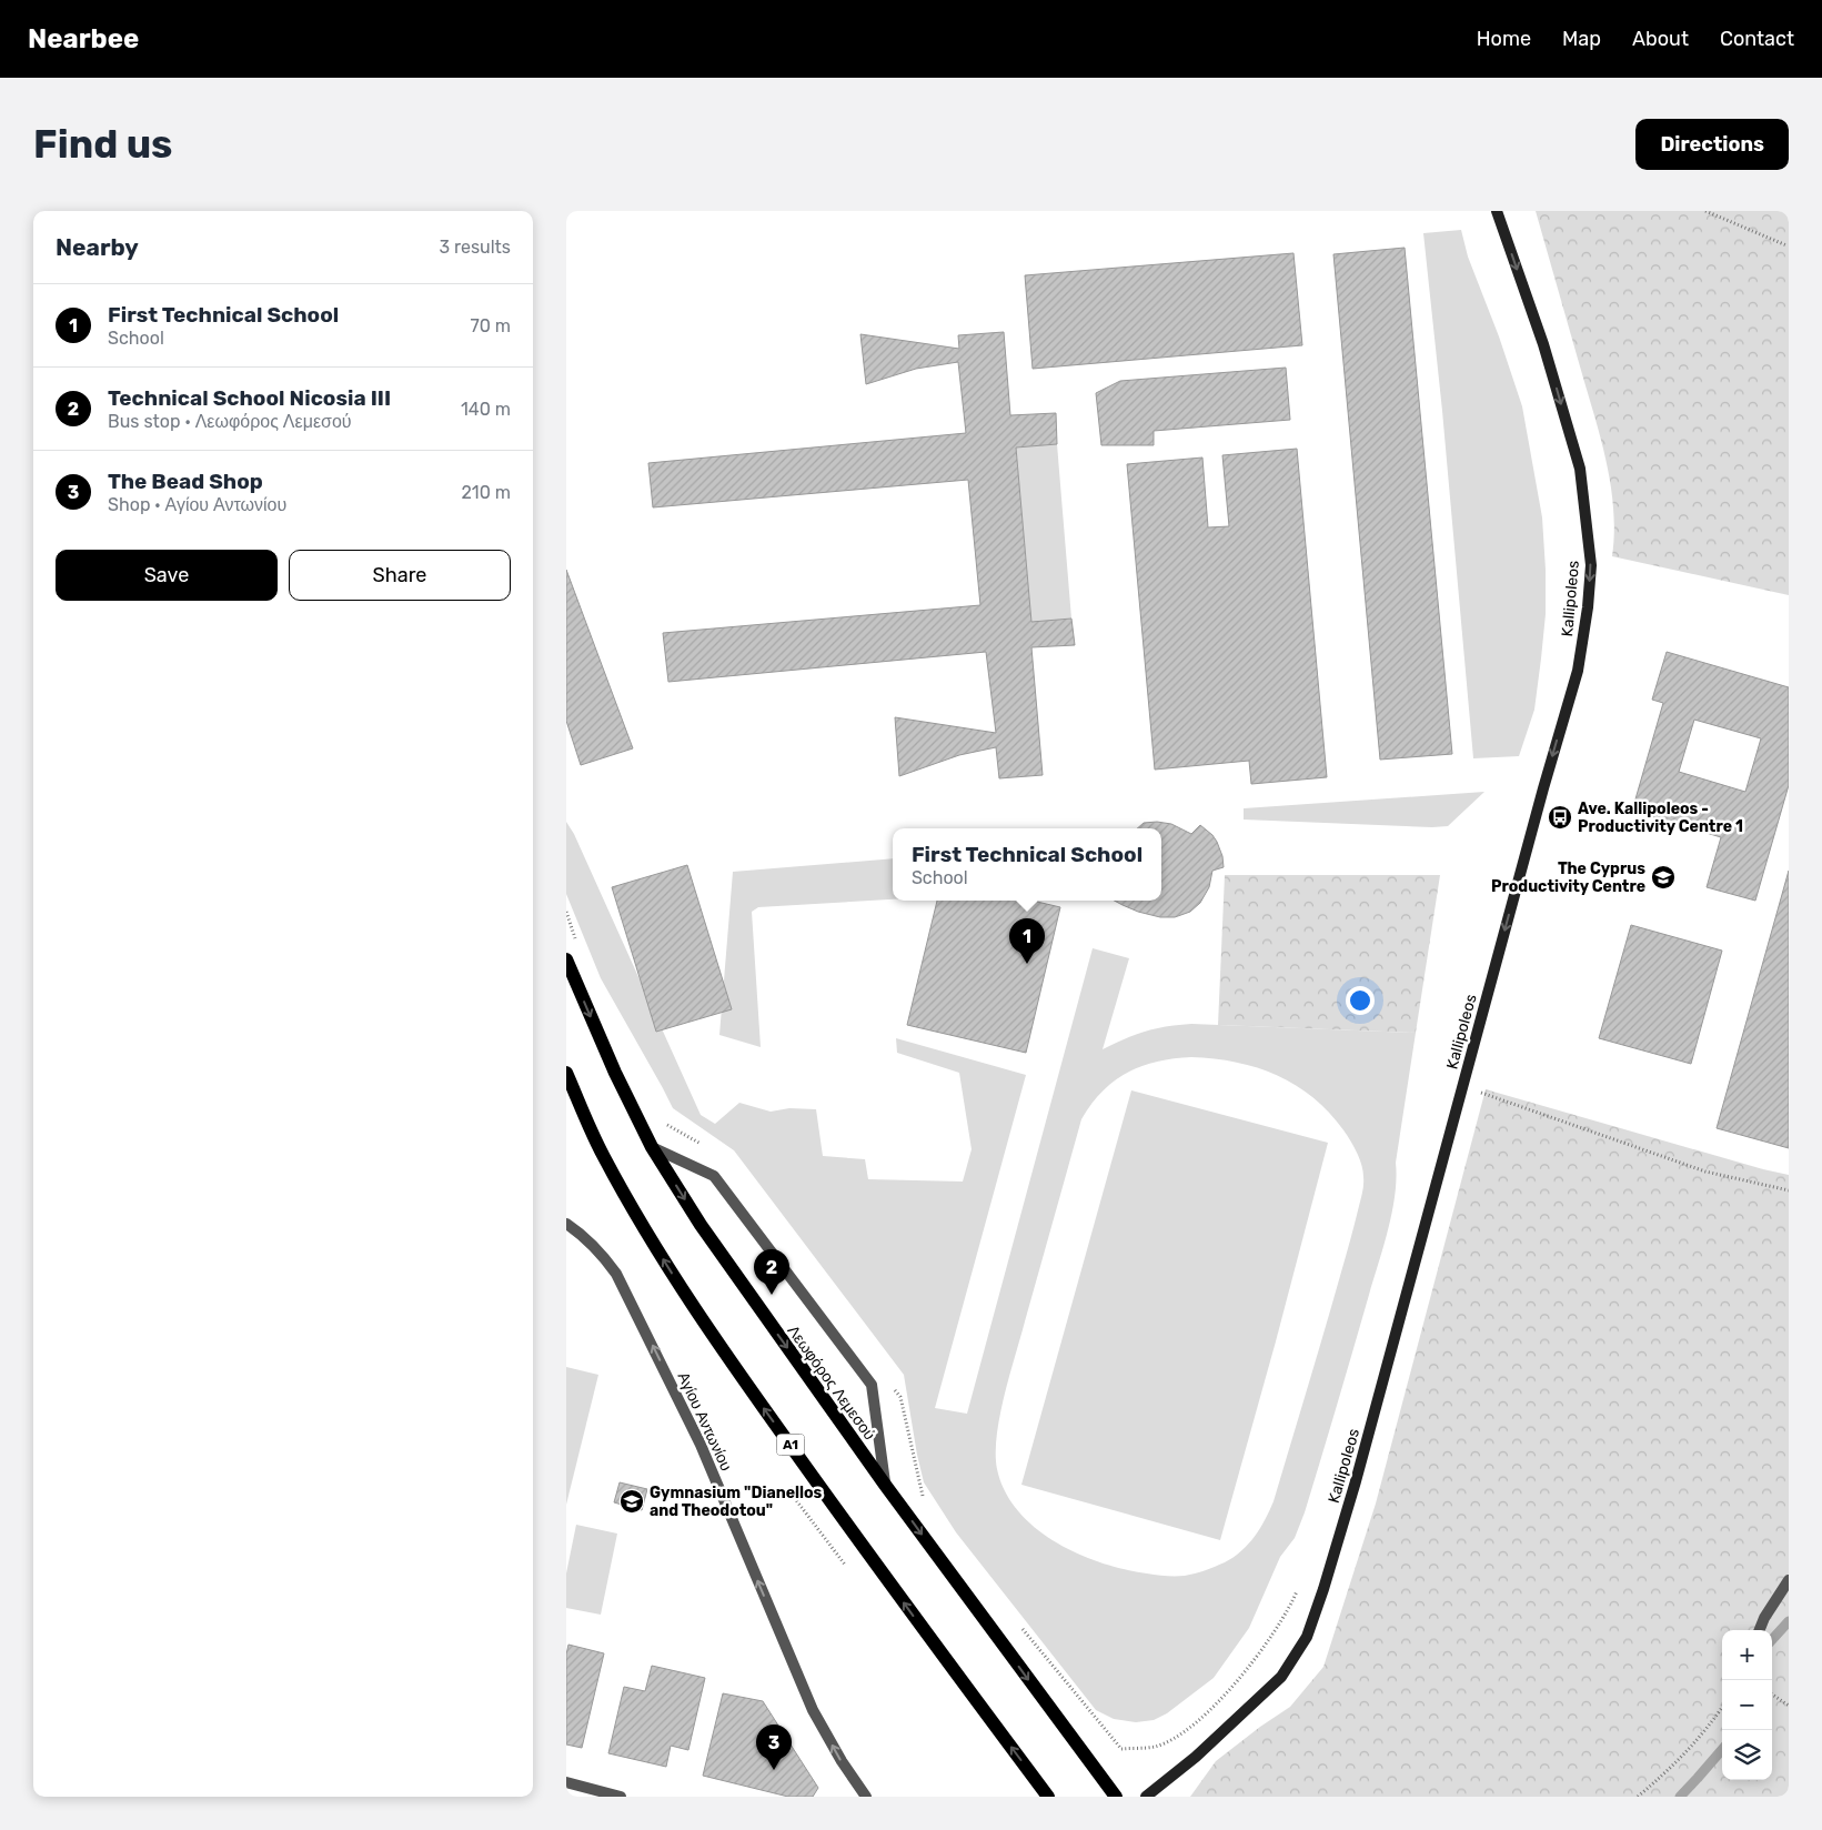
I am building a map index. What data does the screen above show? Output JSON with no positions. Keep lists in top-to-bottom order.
{
  "streets": {
    "main road": ["Kallipoleos", "Λεωφόρος Λεμεσού", "A1"],
    "street": ["Αγίου Αντωνίου"]
  },
  "one_way": ["Kallipoleos", "Αγίου Αντωνίου"],
  "places": {
    "bus stop": ["Ave. Kallipoleos - Productivity Centre 1"],
    "school or university": ["The Cyprus Productivity Centre", "Gymnasium \"Dianellos and Theodotou\""]
  },
  "page": {
    "header": "Nearbee",
    "nav": [
      "Home",
      "Map",
      "About",
      "Contact"
    ],
    "buttons": [
      "Directions",
      ["Save", "Share"]
    ],
    "title": "Find us",
    "heading": ["Nearby", "3 results"],
    "list": [
      {
        "mark": "1",
        "name": "First Technical School",
        "note": "School",
        "value": "70 m"
      },
      {
        "mark": "2",
        "name": "Technical School Nicosia III",
        "note": "Bus stop · Λεωφόρος Λεμεσού",
        "value": "140 m"
      },
      {
        "mark": "3",
        "name": "The Bead Shop",
        "note": "Shop · Αγίου Αντωνίου",
        "value": "210 m"
      }
    ],
    "popup": ["First Technical School", "School"],
    "pins": ["1", "2", "3"],
    "map_buttons": ["+", "−"]
  }
}
